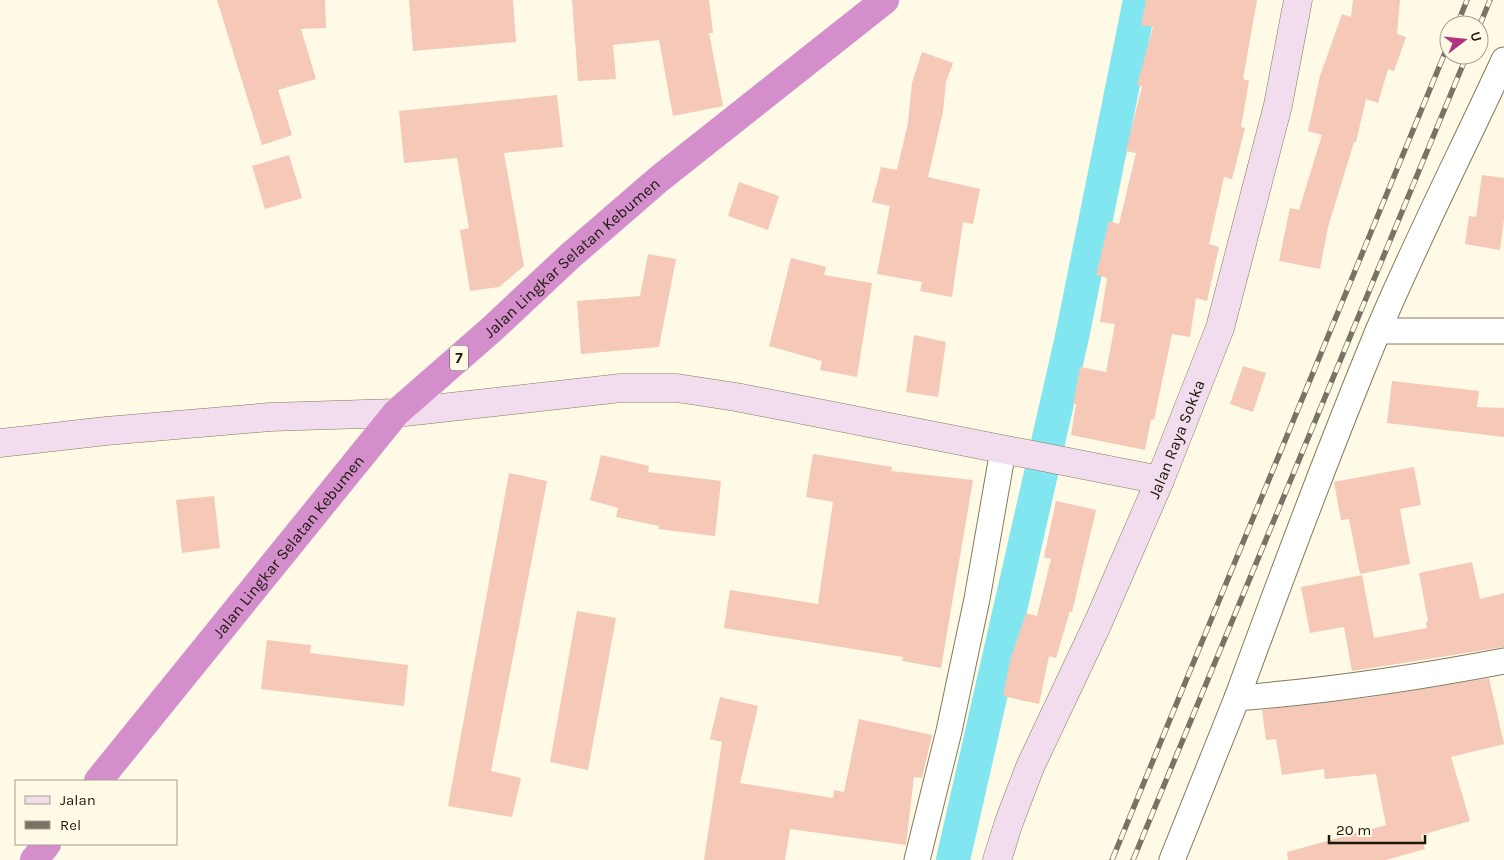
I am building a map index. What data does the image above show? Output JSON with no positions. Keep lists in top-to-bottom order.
{
  "streets": {
    "highway": ["Jalan Lingkar Selatan Kebumen", "7"],
    "street": ["Jalan Raya Sokka"]
  },
  "legend": ["Jalan", "Rel"],
  "scale_bar": "20 m",
  "north": "right"
}
